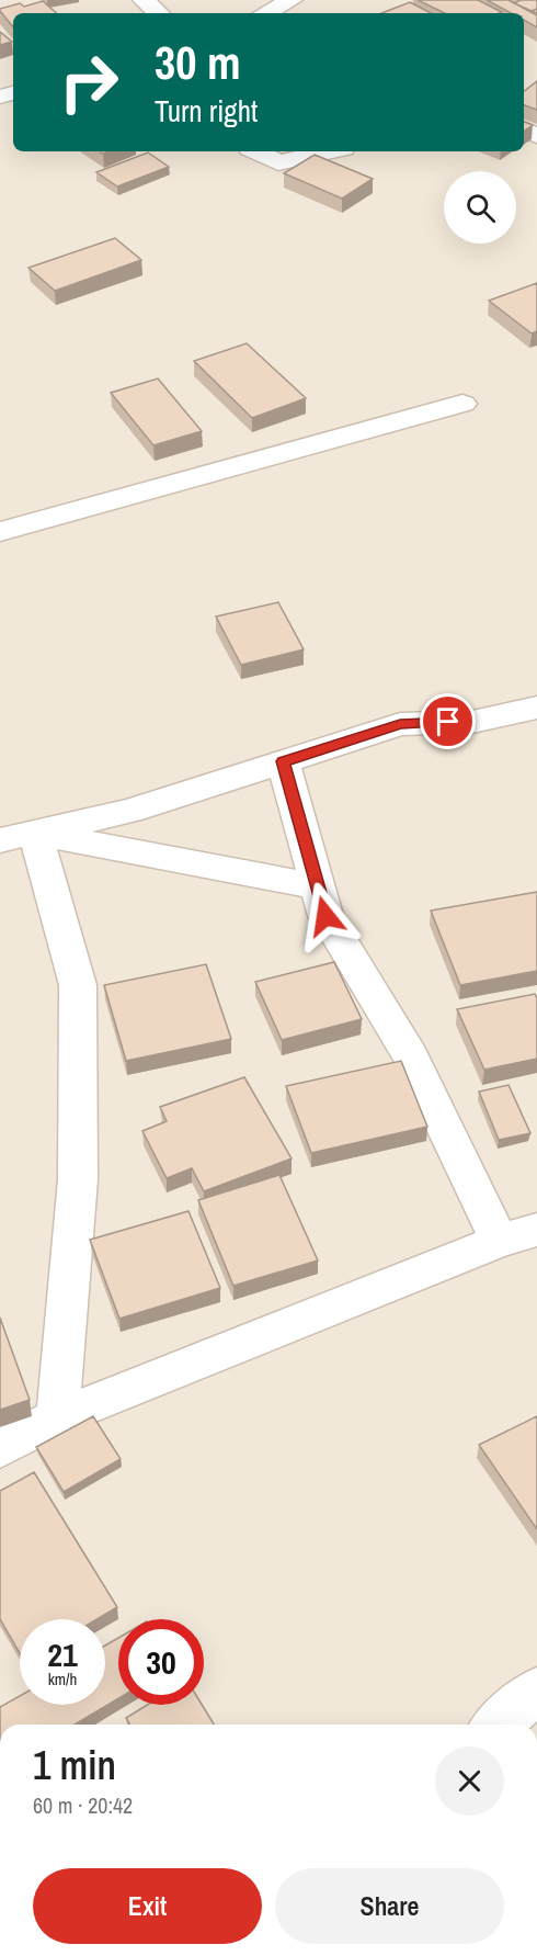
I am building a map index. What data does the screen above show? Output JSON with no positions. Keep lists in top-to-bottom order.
{
  "page": {
    "turn": ["30 m", "Turn right"],
    "speed": "21 km/h",
    "limit": "30",
    "heading": ["1 min", "60 m · 20:42"],
    "buttons": ["Exit", "Share"]
  }
}
